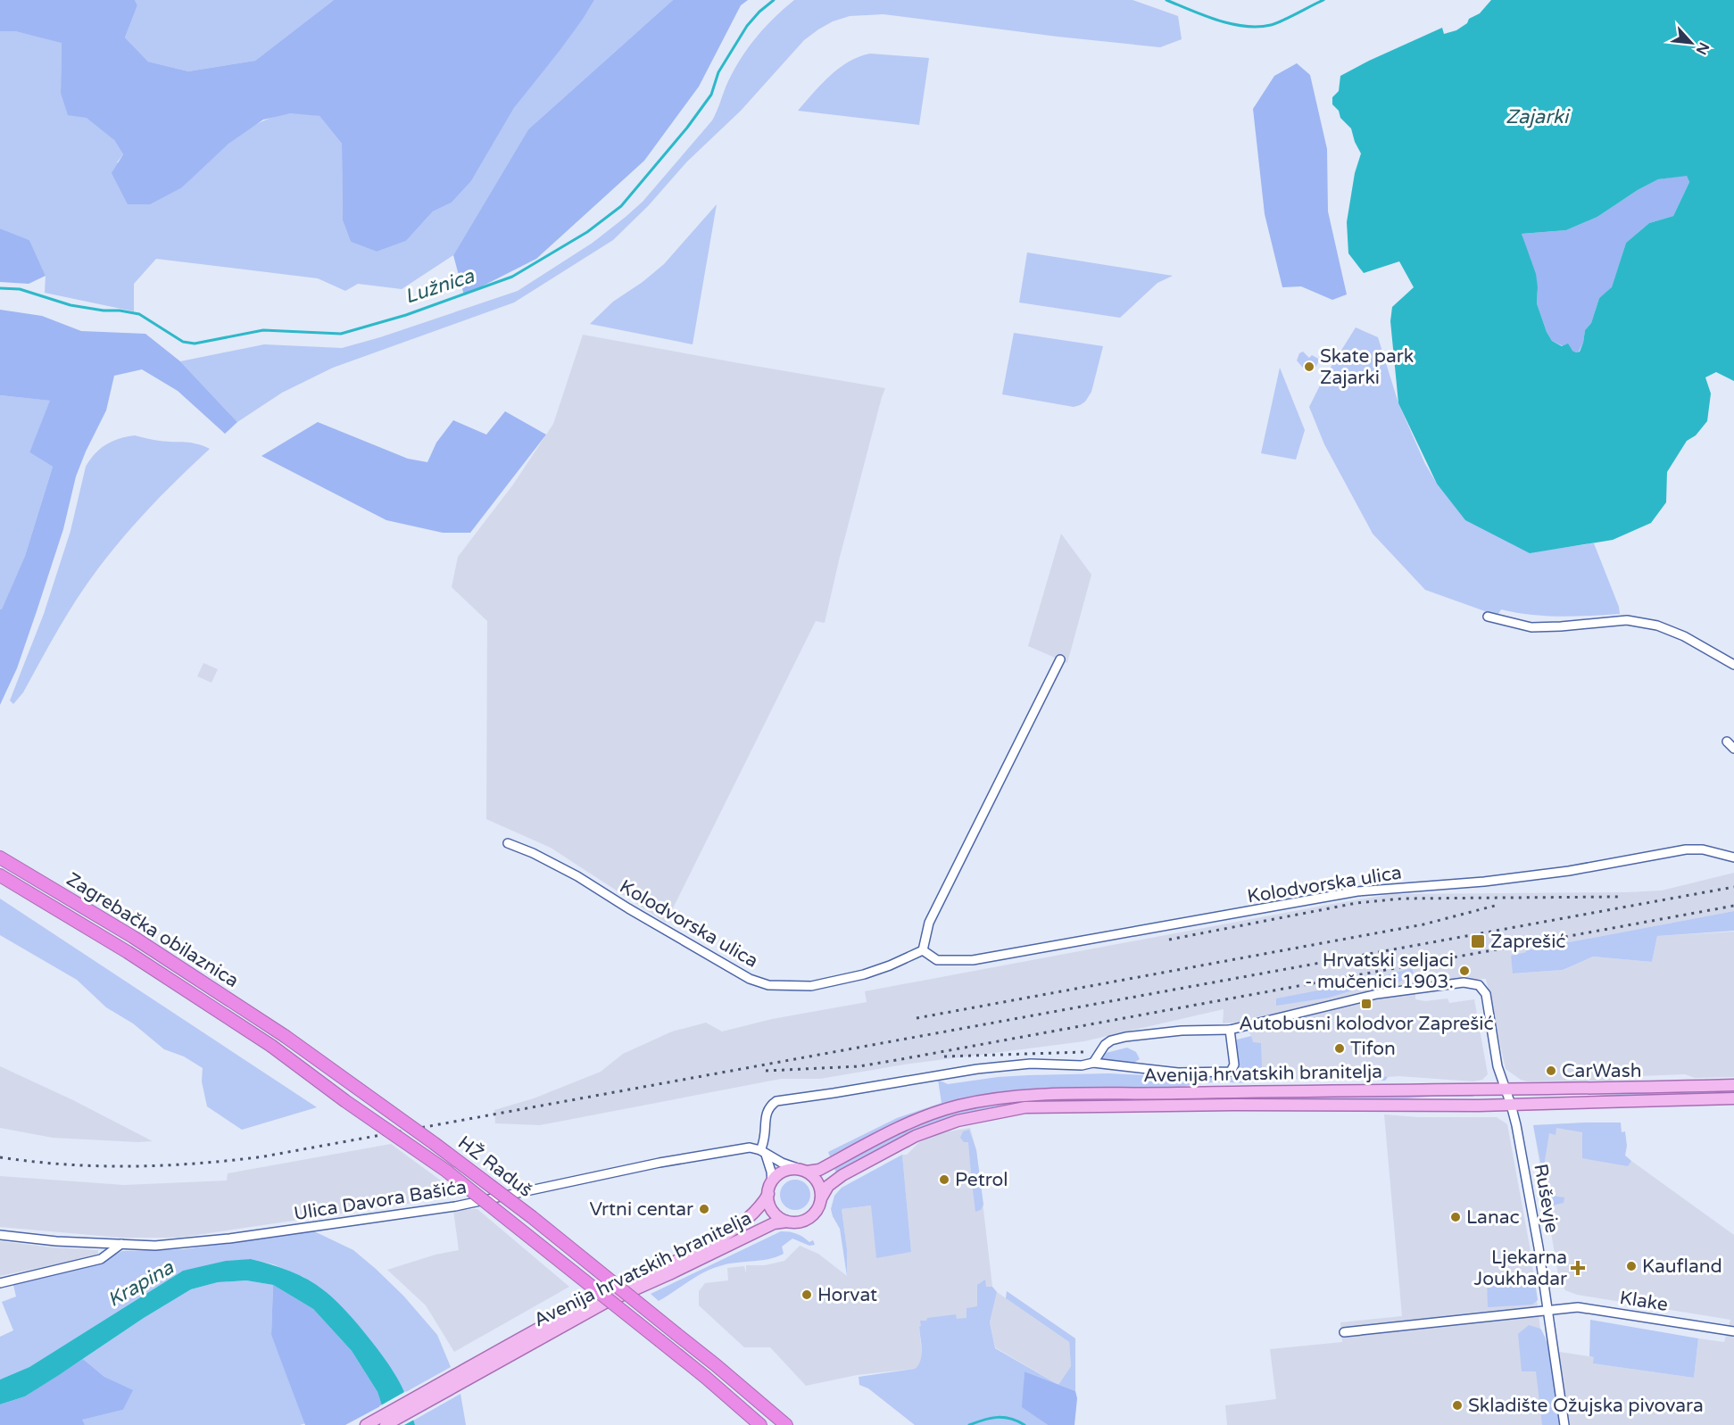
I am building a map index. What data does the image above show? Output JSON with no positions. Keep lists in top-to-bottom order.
{
  "streets": {
    "highway": ["Zagrebačka obilaznica", "HŽ Raduš"],
    "main road": ["Avenija hrvatskih branitelja"],
    "street": [
      "Kolodvorska ulica",
      "Ruševje",
      "Ulica Davora Bašića",
      "Klake"
    ]
  },
  "crossings": [
    ["Zagrebačka obilaznica", "HŽ Raduš"],
    ["Avenija hrvatskih branitelja", "Ruševje"],
    ["Avenija hrvatskih branitelja", "Ulica Davora Bašića"],
    ["Ruševje", "Klake"]
  ],
  "water": ["Zajarki", "Lužnica", "Krapina"],
  "places": {
    "other": [
      "Skate park Zajarki",
      "Hrvatski seljaci - mučenici 1903.",
      "Tifon",
      "CarWash",
      "Petrol",
      "Vrtni centar",
      "Lanac",
      "Kaufland",
      "Horvat",
      "Skladište Ožujska pivovara"
    ],
    "transit": ["Zaprešić", "Autobusni kolodvor Zaprešić"],
    "health": ["Ljekarna Joukhadar"]
  },
  "north": "bottom right"
}
